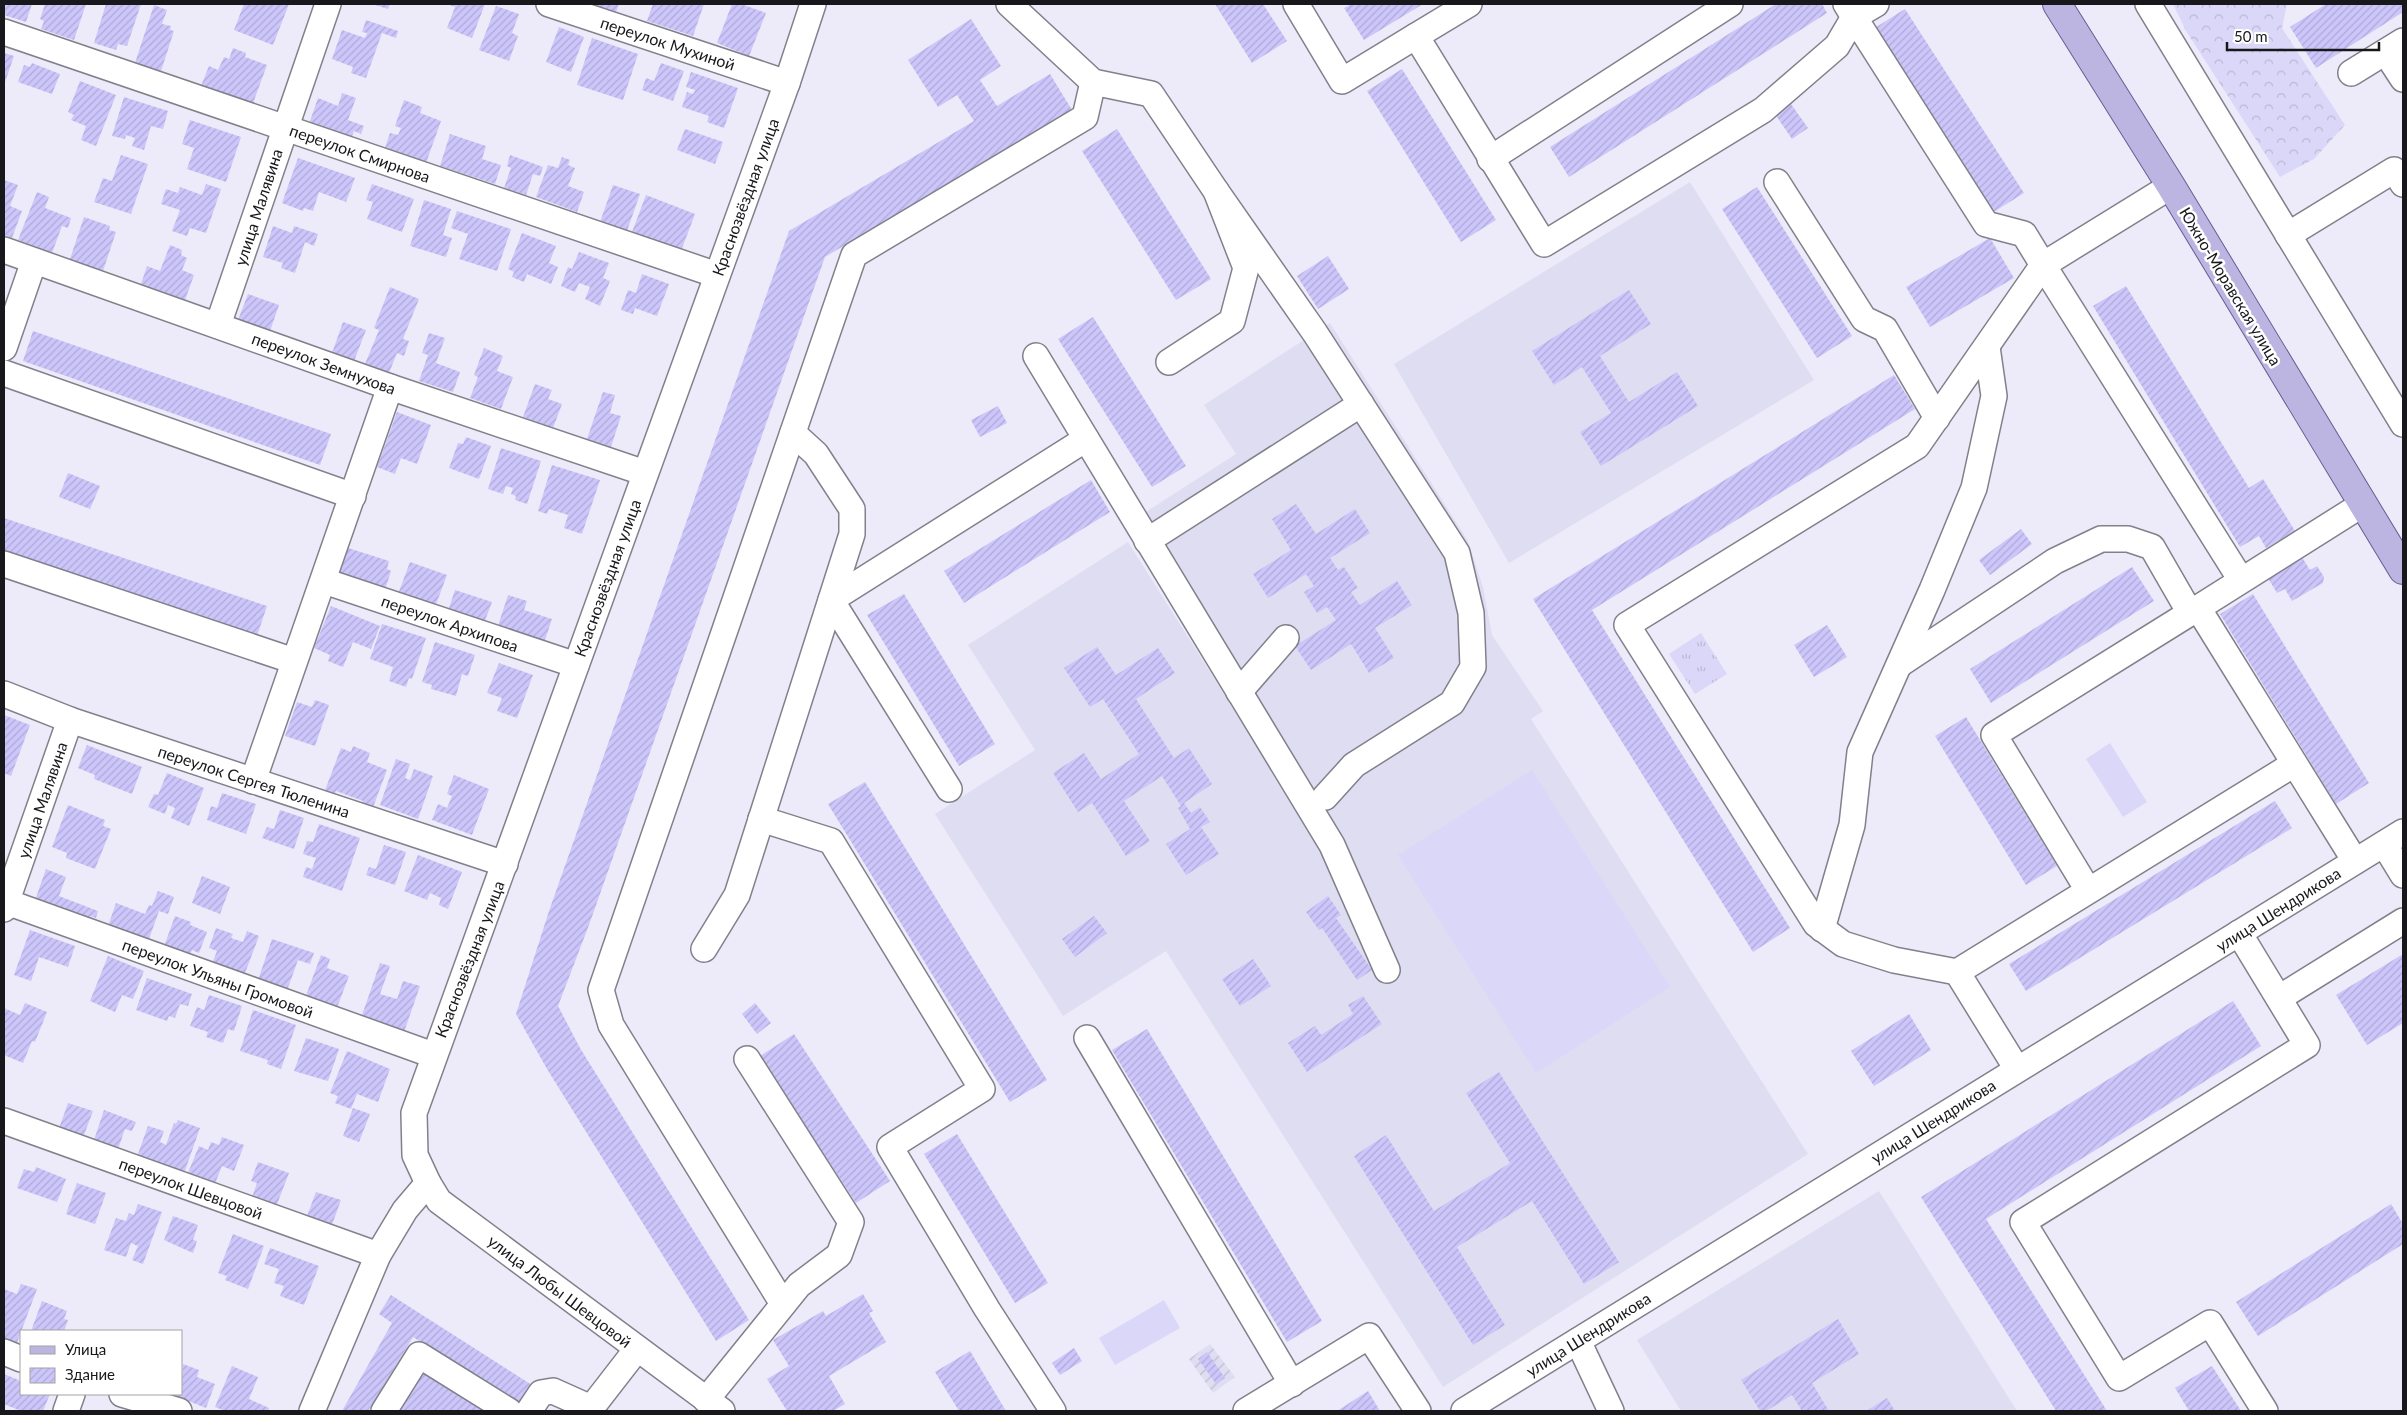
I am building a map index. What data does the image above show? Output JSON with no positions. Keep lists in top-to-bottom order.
{
  "streets": {
    "main road": ["Южно-Моравская улица"],
    "street": [
      "переулок Мухиной",
      "переулок Смирнова",
      "Краснозвёздная улица",
      "улица Малявина",
      "переулок Земнухова",
      "переулок Архипова",
      "переулок Сергея Тюленина",
      "улица Шендрикова",
      "переулок Ульяны Громовой",
      "переулок Шевцовой",
      "улица Любы Шевцовой"
    ]
  },
  "crossings": [
    ["переулок Мухиной", "Краснозвёздная улица"],
    ["переулок Смирнова", "Краснозвёздная улица"],
    ["переулок Смирнова", "улица Малявина"],
    ["Краснозвёздная улица", "переулок Земнухова"],
    ["Краснозвёздная улица", "переулок Архипова"],
    ["Краснозвёздная улица", "переулок Сергея Тюленина"],
    ["Краснозвёздная улица", "переулок Ульяны Громовой"],
    ["Краснозвёздная улица", "улица Любы Шевцовой"],
    ["улица Малявина", "переулок Земнухова"],
    ["улица Малявина", "переулок Сергея Тюленина"],
    ["улица Малявина", "переулок Ульяны Громовой"]
  ],
  "legend": ["Улица", "Здание"],
  "scale_bar": "50 m"
}
